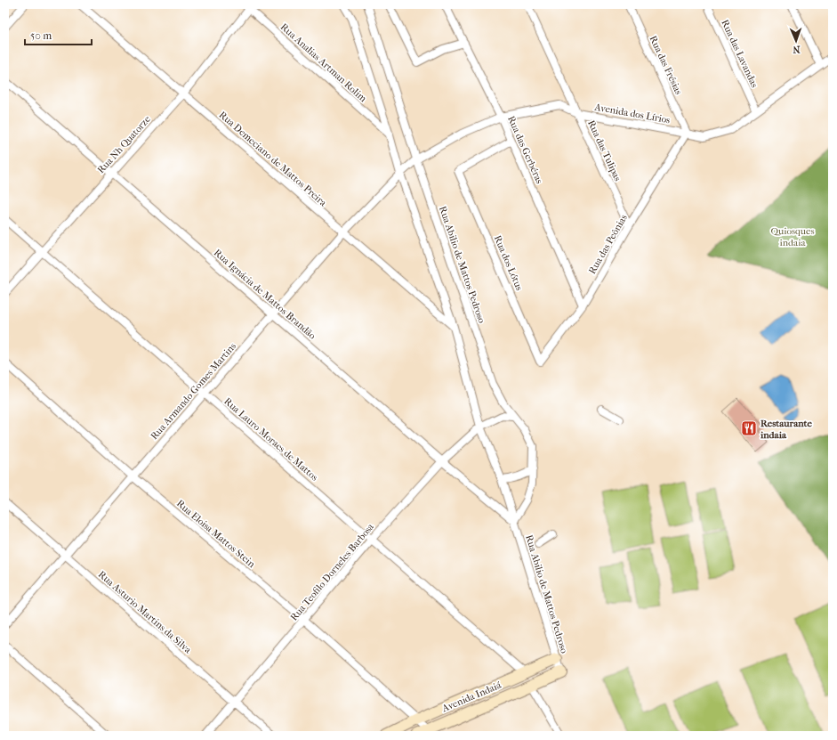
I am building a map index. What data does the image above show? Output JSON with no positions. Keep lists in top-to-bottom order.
{
  "streets": {
    "street": [
      "Rua das Lavandas",
      "Rua Analias Artman Rolim",
      "Rua das Frésias",
      "Avenida dos Lírios",
      "Rua Nh Quatorze",
      "Rua das Gerbéras",
      "Rua das Tulipas",
      "Rua Demeciano de Mattos Preira",
      "Rua das Peônias",
      "Rua dos Lótus",
      "Rua Abilio de Mattos Pedroso",
      "Rua Ignácia de Mattos Brandão",
      "Rua Armando Gomes Martins",
      "Rua Lauro Moraes de Mattos",
      "Rua Eloisa Mattos Stein",
      "Rua Teofilo Dorneles Barbosa",
      "Rua Asturio Martins da Silva",
      "Avenida Indaiá"
    ]
  },
  "crossings": [
    ["Rua das Lavandas", "Avenida dos Lírios"],
    ["Rua Analias Artman Rolim", "Rua Nh Quatorze"],
    ["Rua Analias Artman Rolim", "Rua Abilio de Mattos Pedroso"],
    ["Rua das Frésias", "Avenida dos Lírios"],
    ["Rua das Frésias", "Rua das Peônias"],
    ["Avenida dos Lírios", "Rua das Gerbéras"],
    ["Avenida dos Lírios", "Rua das Tulipas"],
    ["Avenida dos Lírios", "Rua das Peônias"],
    ["Avenida dos Lírios", "Rua Abilio de Mattos Pedroso"],
    ["Avenida dos Lírios", "Rua Armando Gomes Martins"],
    ["Rua Nh Quatorze", "Rua Demeciano de Mattos Preira"],
    ["Rua Nh Quatorze", "Rua Ignácia de Mattos Brandão"],
    ["Rua Nh Quatorze", "Rua Lauro Moraes de Mattos"],
    ["Rua das Gerbéras", "Rua das Peônias"],
    ["Rua das Gerbéras", "Rua dos Lótus"],
    ["Rua das Tulipas", "Rua das Peônias"],
    ["Rua Demeciano de Mattos Preira", "Rua Abilio de Mattos Pedroso"],
    ["Rua Demeciano de Mattos Preira", "Rua Armando Gomes Martins"],
    ["Rua das Peônias", "Rua dos Lótus"],
    ["Rua Abilio de Mattos Pedroso", "Rua Ignácia de Mattos Brandão"],
    ["Rua Abilio de Mattos Pedroso", "Rua Armando Gomes Martins"],
    ["Rua Abilio de Mattos Pedroso", "Rua Teofilo Dorneles Barbosa"],
    ["Rua Abilio de Mattos Pedroso", "Avenida Indaiá"],
    ["Rua Ignácia de Mattos Brandão", "Rua Armando Gomes Martins"],
    ["Rua Ignácia de Mattos Brandão", "Rua Teofilo Dorneles Barbosa"],
    ["Rua Armando Gomes Martins", "Rua Lauro Moraes de Mattos"],
    ["Rua Armando Gomes Martins", "Rua Eloisa Mattos Stein"],
    ["Rua Armando Gomes Martins", "Rua Asturio Martins da Silva"],
    ["Rua Lauro Moraes de Mattos", "Rua Teofilo Dorneles Barbosa"],
    ["Rua Lauro Moraes de Mattos", "Avenida Indaiá"],
    ["Rua Eloisa Mattos Stein", "Rua Teofilo Dorneles Barbosa"],
    ["Rua Eloisa Mattos Stein", "Avenida Indaiá"],
    ["Rua Teofilo Dorneles Barbosa", "Rua Asturio Martins da Silva"]
  ],
  "parks": ["Quiosques indaia"],
  "places": {
    "restaurant": ["Restaurante indaia"]
  },
  "scale_bar": "50 m",
  "north": "bottom"
}
